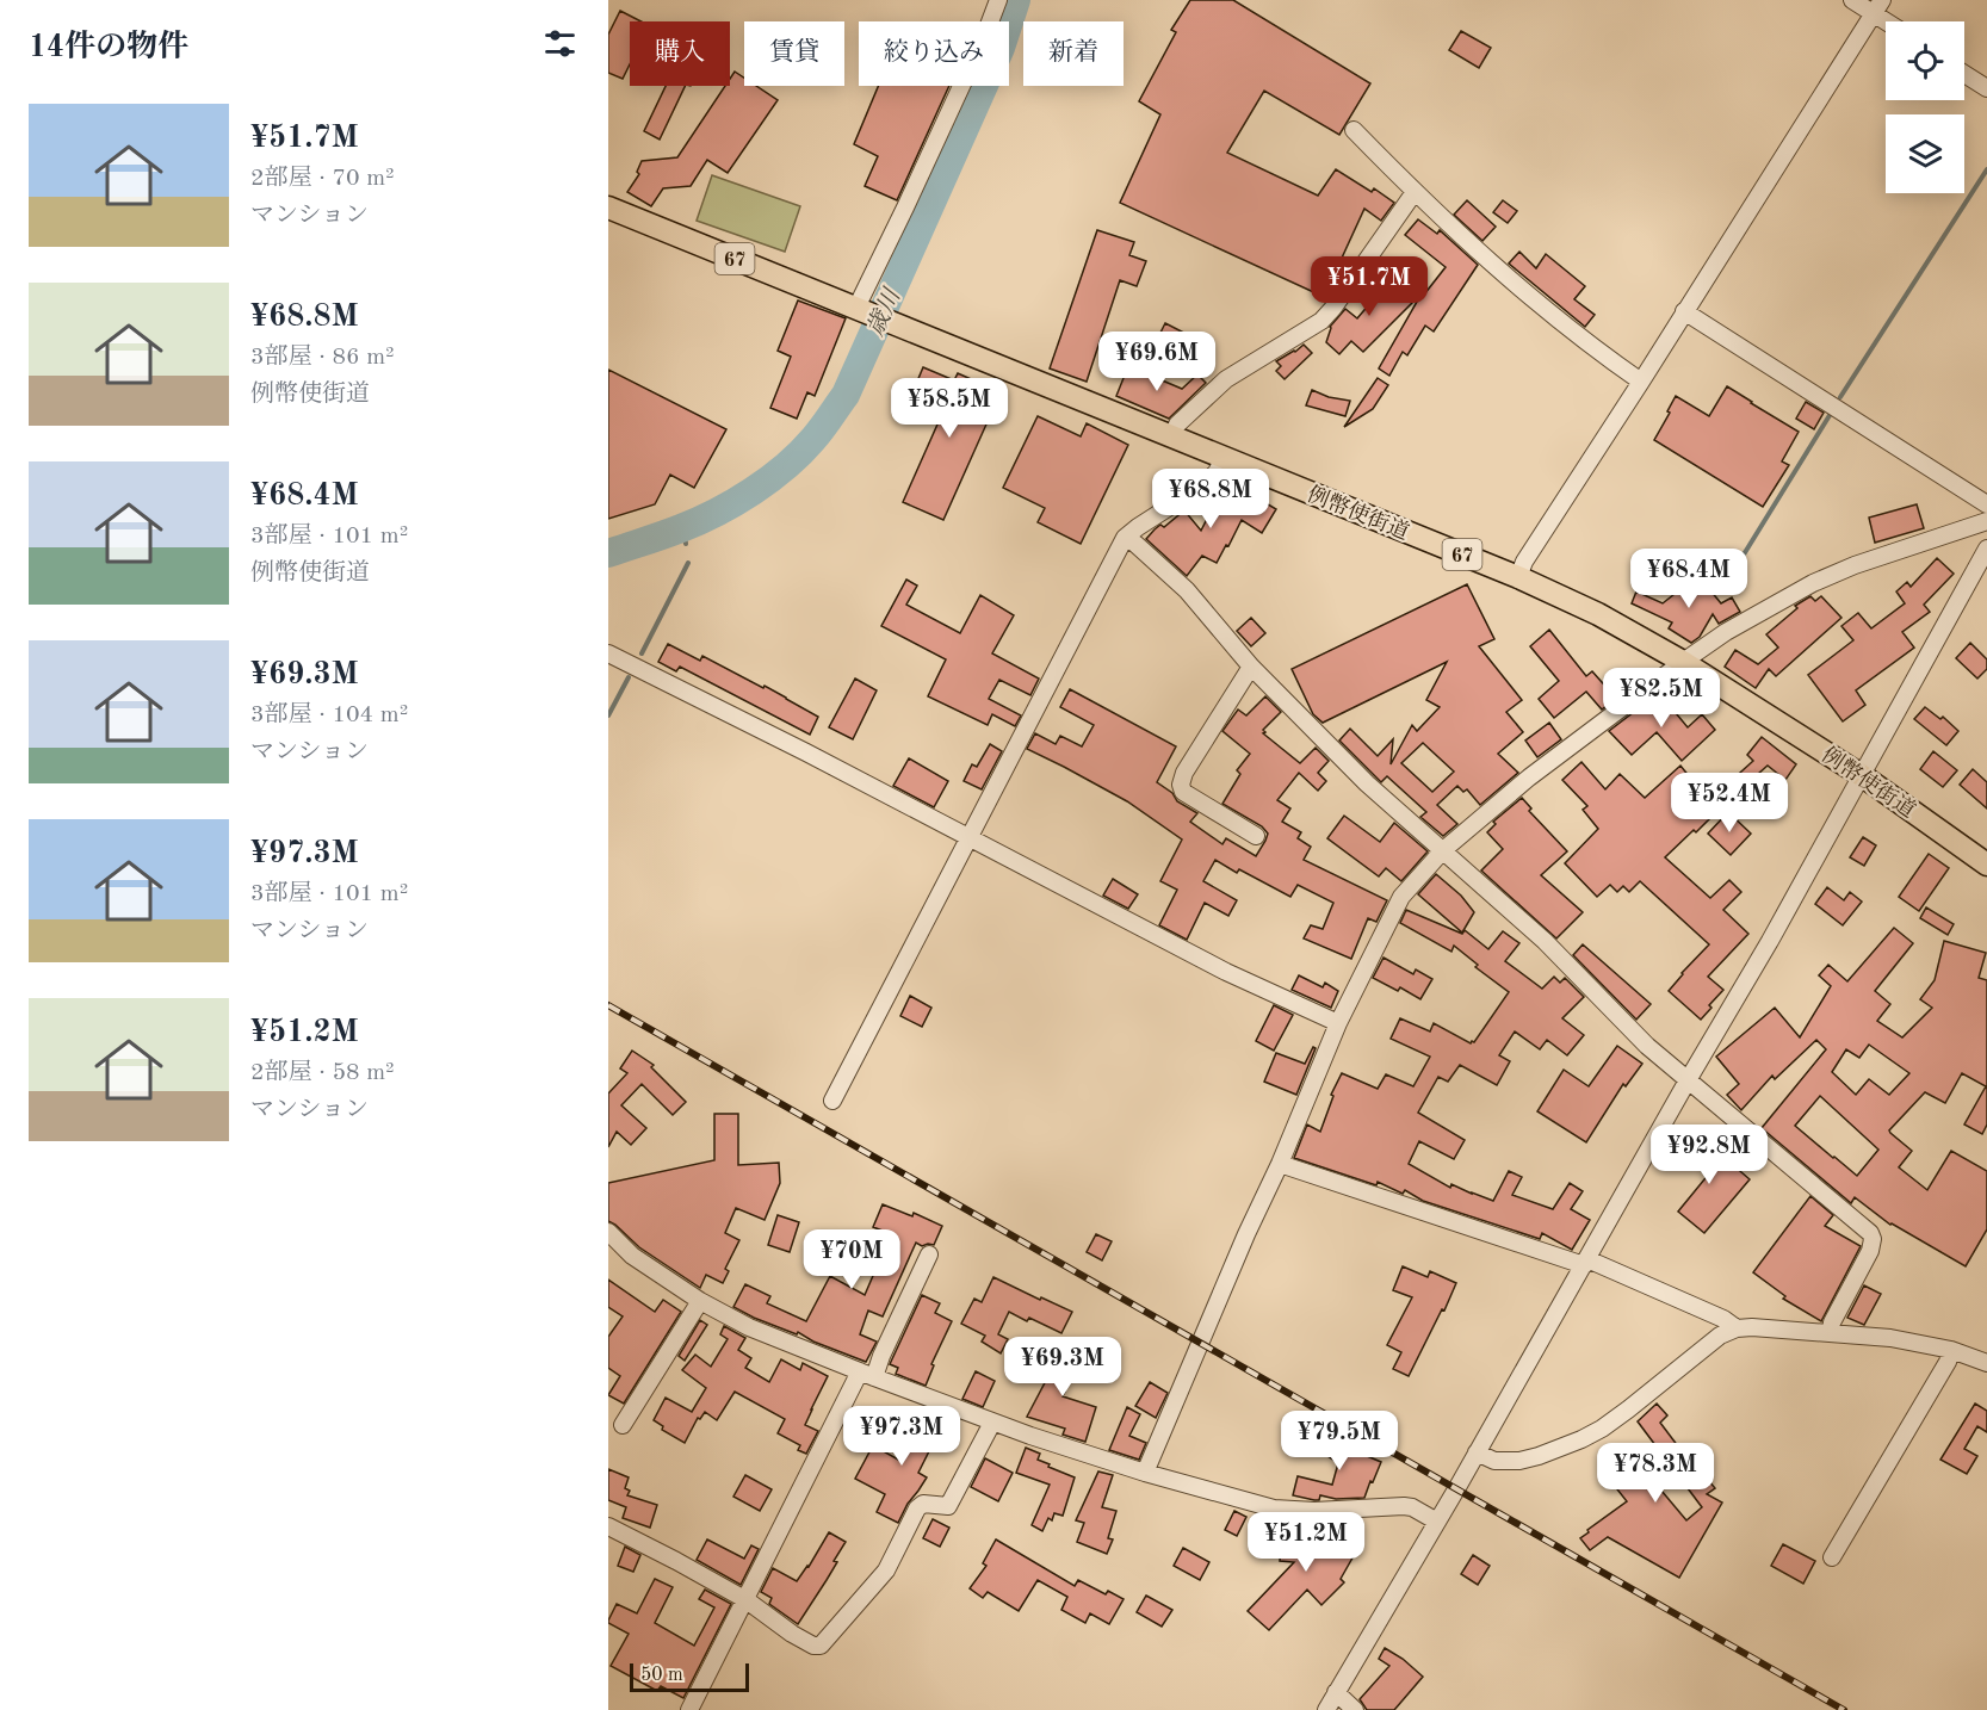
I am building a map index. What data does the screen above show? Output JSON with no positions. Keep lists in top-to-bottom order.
{
  "streets": {
    "main road": ["67", "例幣使街道"]
  },
  "water": ["歳川"],
  "scale_bar": "50 m",
  "page": {
    "heading": "14件の物件",
    "chip": [
      "購入",
      "賃貸",
      "絞り込み",
      "新着"
    ],
    "list": [
      {
        "name": "¥51.7M",
        "note": "2部屋 · 70 m² · マンション"
      },
      {
        "name": "¥68.8M",
        "note": "3部屋 · 86 m² · 例幣使街道"
      },
      {
        "name": "¥68.4M",
        "note": "3部屋 · 101 m² · 例幣使街道"
      },
      {
        "name": "¥69.3M",
        "note": "3部屋 · 104 m² · マンション"
      },
      {
        "name": "¥97.3M",
        "note": "3部屋 · 101 m² · マンション"
      },
      {
        "name": "¥51.2M",
        "note": "2部屋 · 58 m² · マンション"
      }
    ],
    "price": [
      "¥51.7M",
      "¥69.6M",
      "¥58.5M",
      "¥68.8M",
      "¥68.4M",
      "¥82.5M",
      "¥52.4M",
      "¥92.8M",
      "¥70M",
      "¥69.3M",
      "¥97.3M",
      "¥79.5M",
      "¥78.3M",
      "¥51.2M"
    ],
    "scale": "50 m"
  }
}
